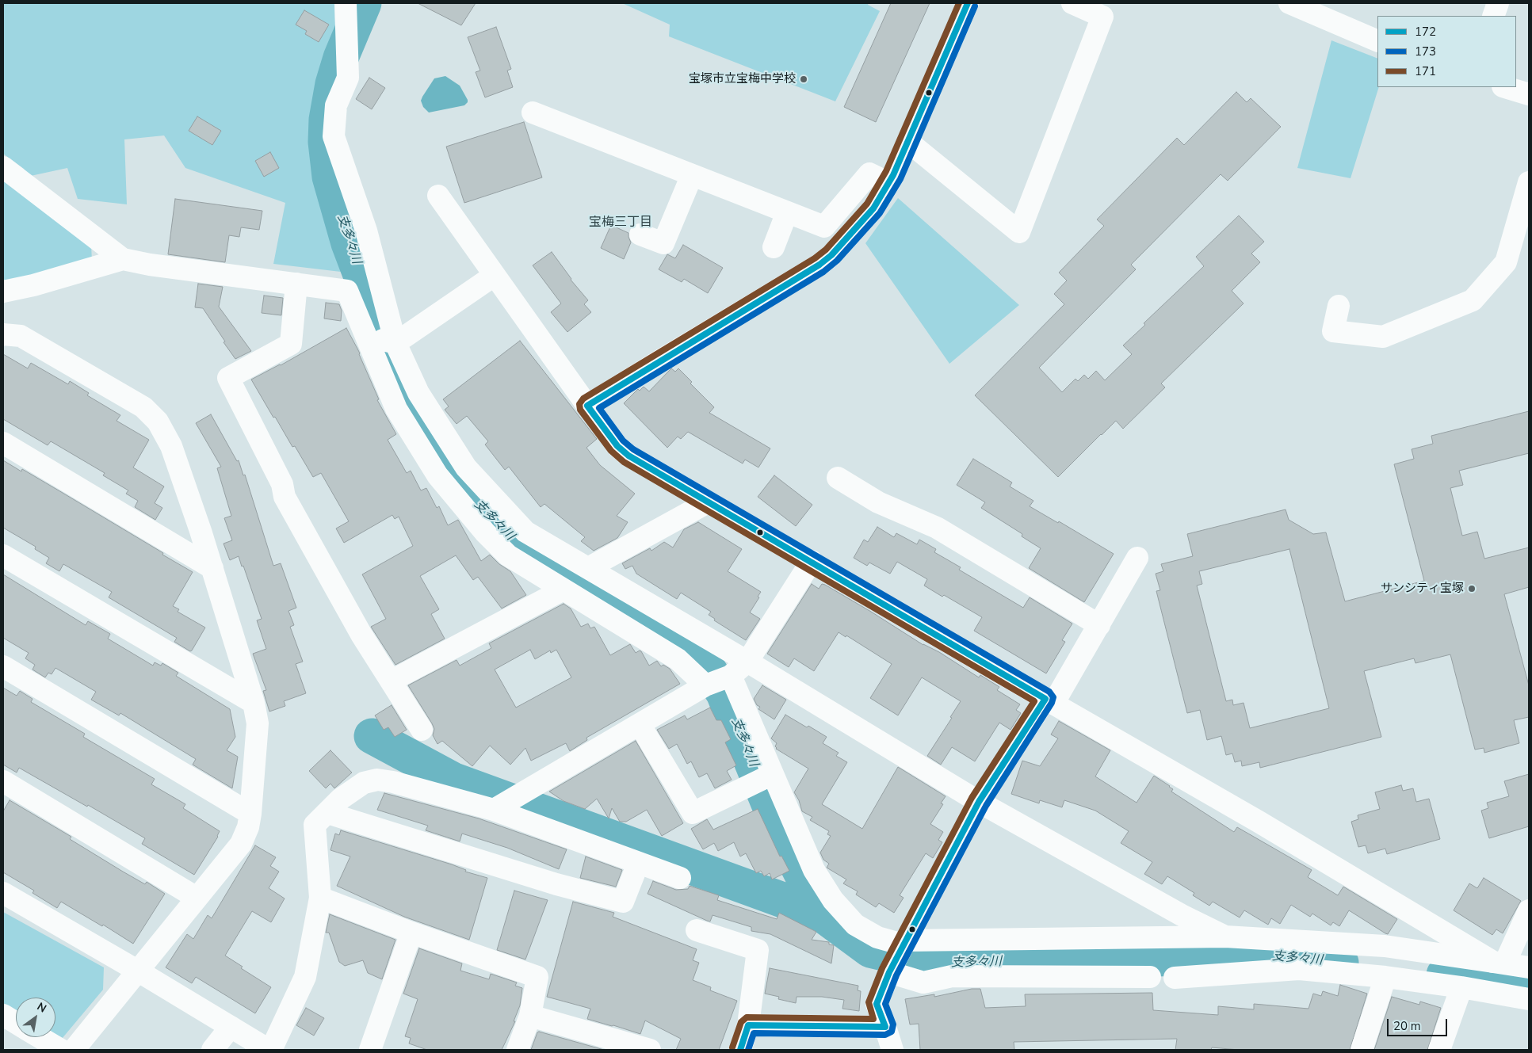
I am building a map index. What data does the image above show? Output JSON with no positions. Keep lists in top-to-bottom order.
{
  "districts": ["宝梅三丁目"],
  "water": ["支多々川"],
  "places": ["宝塚市立宝梅中学校", "サンシティ宝塚"],
  "lines": ["transit line 172", "transit line 171", "transit line 173"],
  "legend": ["172", "173", "171"],
  "scale_bar": "20 m",
  "north": "top right"
}
